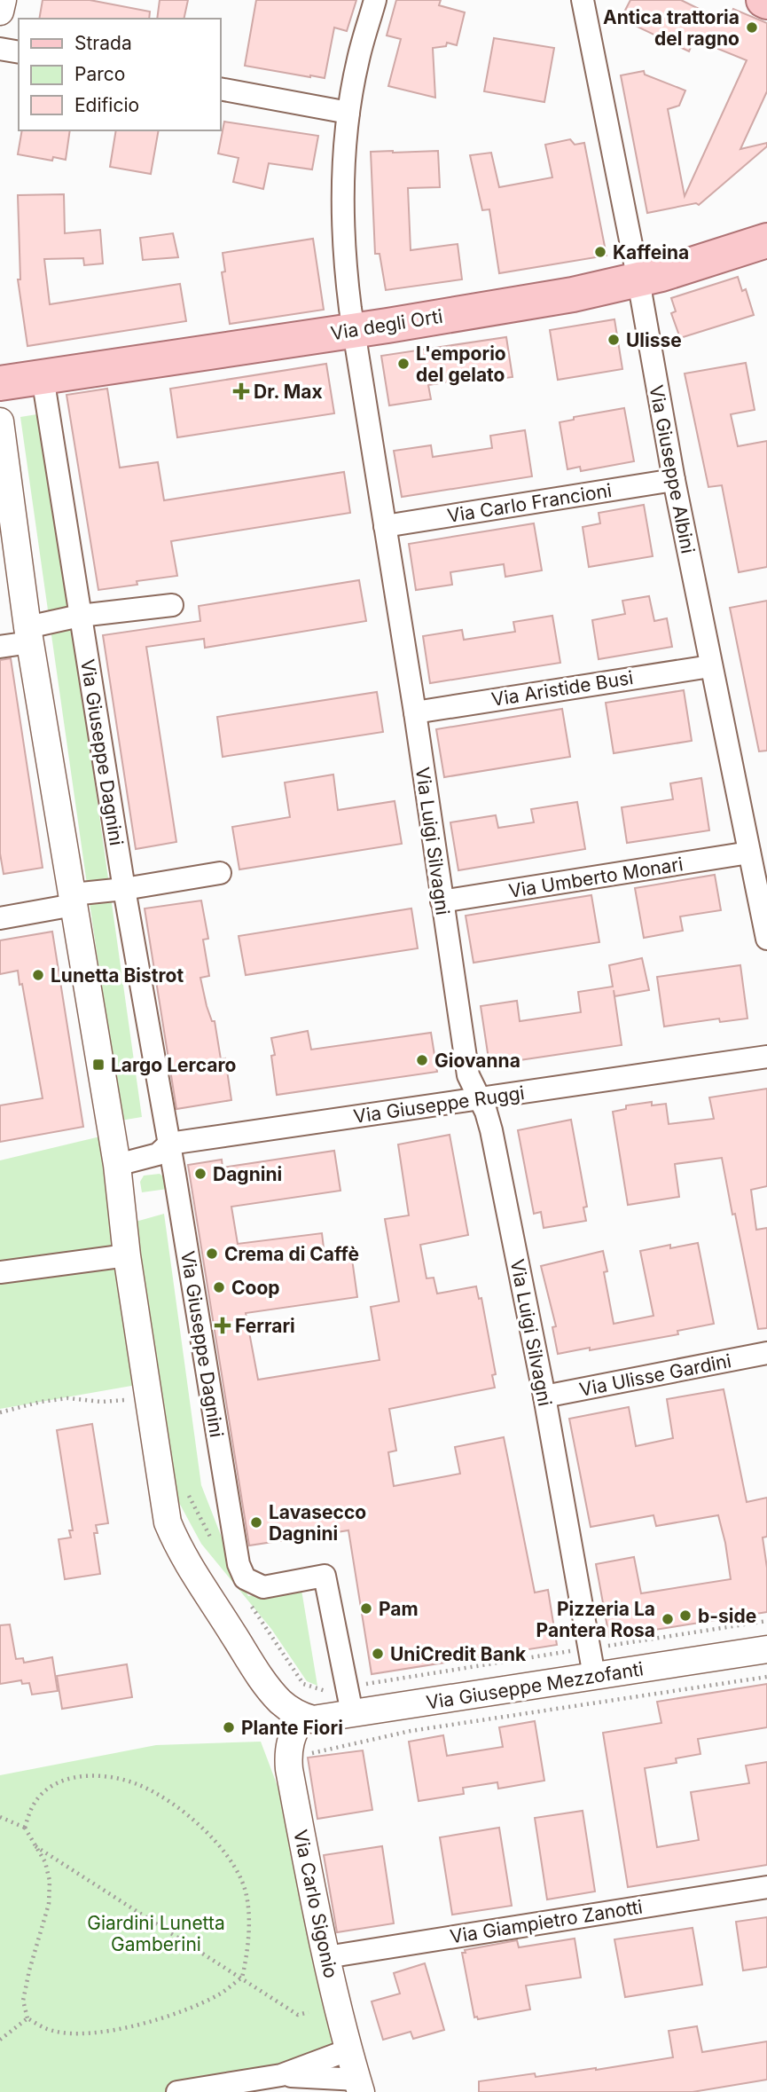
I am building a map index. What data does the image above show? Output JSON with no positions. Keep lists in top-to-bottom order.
{
  "streets": {
    "main road": ["Via degli Orti"],
    "street": [
      "Via Giuseppe Albini",
      "Via Carlo Francioni",
      "Via Aristide Busi",
      "Via Giuseppe Dagnini",
      "Via Luigi Silvagni",
      "Via Umberto Monari",
      "Via Giuseppe Ruggi",
      "Via Ulisse Gardini",
      "Via Giuseppe Mezzofanti",
      "Via Carlo Sigonio",
      "Via Giampietro Zanotti"
    ]
  },
  "crossings": [
    ["Via degli Orti", "Via Giuseppe Albini"],
    ["Via degli Orti", "Via Giuseppe Dagnini"],
    ["Via degli Orti", "Via Luigi Silvagni"],
    ["Via Giuseppe Albini", "Via Carlo Francioni"],
    ["Via Giuseppe Albini", "Via Aristide Busi"],
    ["Via Giuseppe Albini", "Via Umberto Monari"],
    ["Via Carlo Francioni", "Via Luigi Silvagni"],
    ["Via Aristide Busi", "Via Luigi Silvagni"],
    ["Via Giuseppe Dagnini", "Via Giuseppe Ruggi"],
    ["Via Giuseppe Dagnini", "Via Giuseppe Mezzofanti"],
    ["Via Luigi Silvagni", "Via Umberto Monari"],
    ["Via Luigi Silvagni", "Via Giuseppe Ruggi"],
    ["Via Luigi Silvagni", "Via Ulisse Gardini"],
    ["Via Luigi Silvagni", "Via Giuseppe Mezzofanti"],
    ["Via Giuseppe Mezzofanti", "Via Carlo Sigonio"],
    ["Via Carlo Sigonio", "Via Giampietro Zanotti"]
  ],
  "parks": ["Giardini Lunetta Gamberini"],
  "places": {
    "other": [
      "Antica trattoria del ragno",
      "Kaffeina",
      "Ulisse",
      "L'emporio del gelato",
      "Lunetta Bistrot",
      "Giovanna",
      "Dagnini",
      "Crema di Caffè",
      "Coop",
      "Lavasecco Dagnini",
      "Pam",
      "b-side",
      "Pizzeria La Pantera Rosa",
      "UniCredit Bank",
      "Plante Fiori"
    ],
    "health": ["Dr. Max", "Ferrari"],
    "transit": ["Largo Lercaro"]
  },
  "legend": ["Strada", "Parco", "Edificio"]
}
